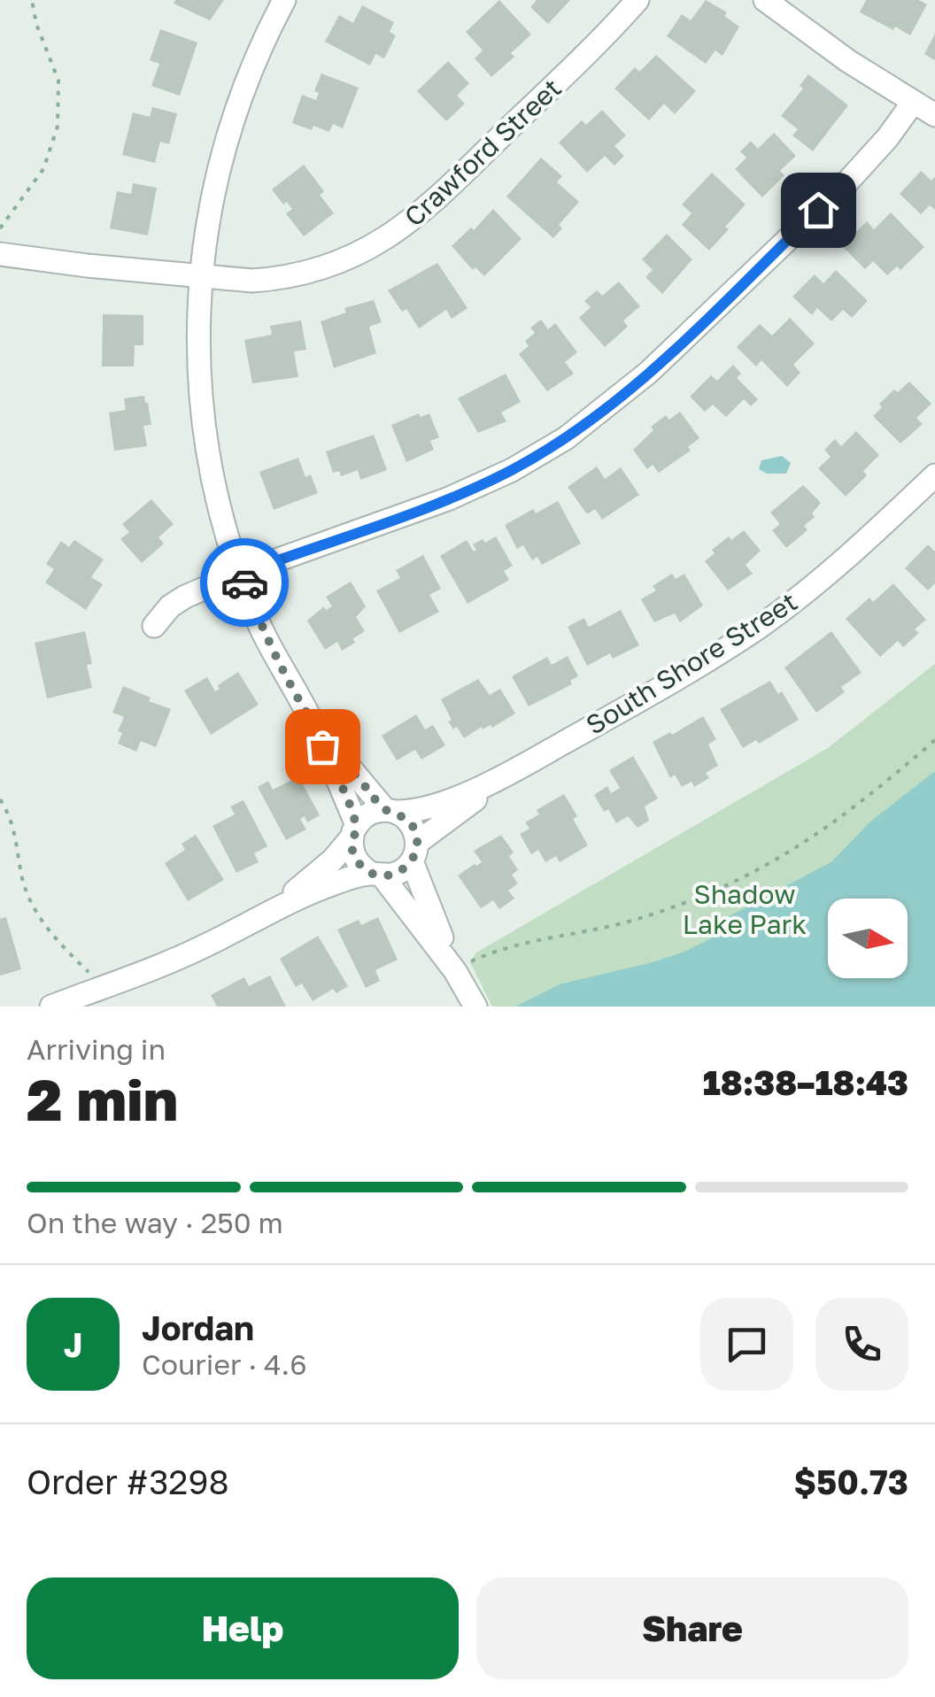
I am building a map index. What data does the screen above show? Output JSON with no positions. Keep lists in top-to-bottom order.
{
  "streets": {
    "street": ["Crawford Street", "South Shore Street"]
  },
  "parks": ["Shadow Lake Park"],
  "north": "right",
  "page": {
    "heading": ["2 min", "Arriving in", "18:38–18:43"],
    "panel": [
      "Jordan",
      "Courier · 4.6",
      "Order #3298",
      "$50.73"
    ],
    "bar": "On the way · 250 m",
    "round": "J",
    "buttons": ["Help", "Share"]
  }
}
